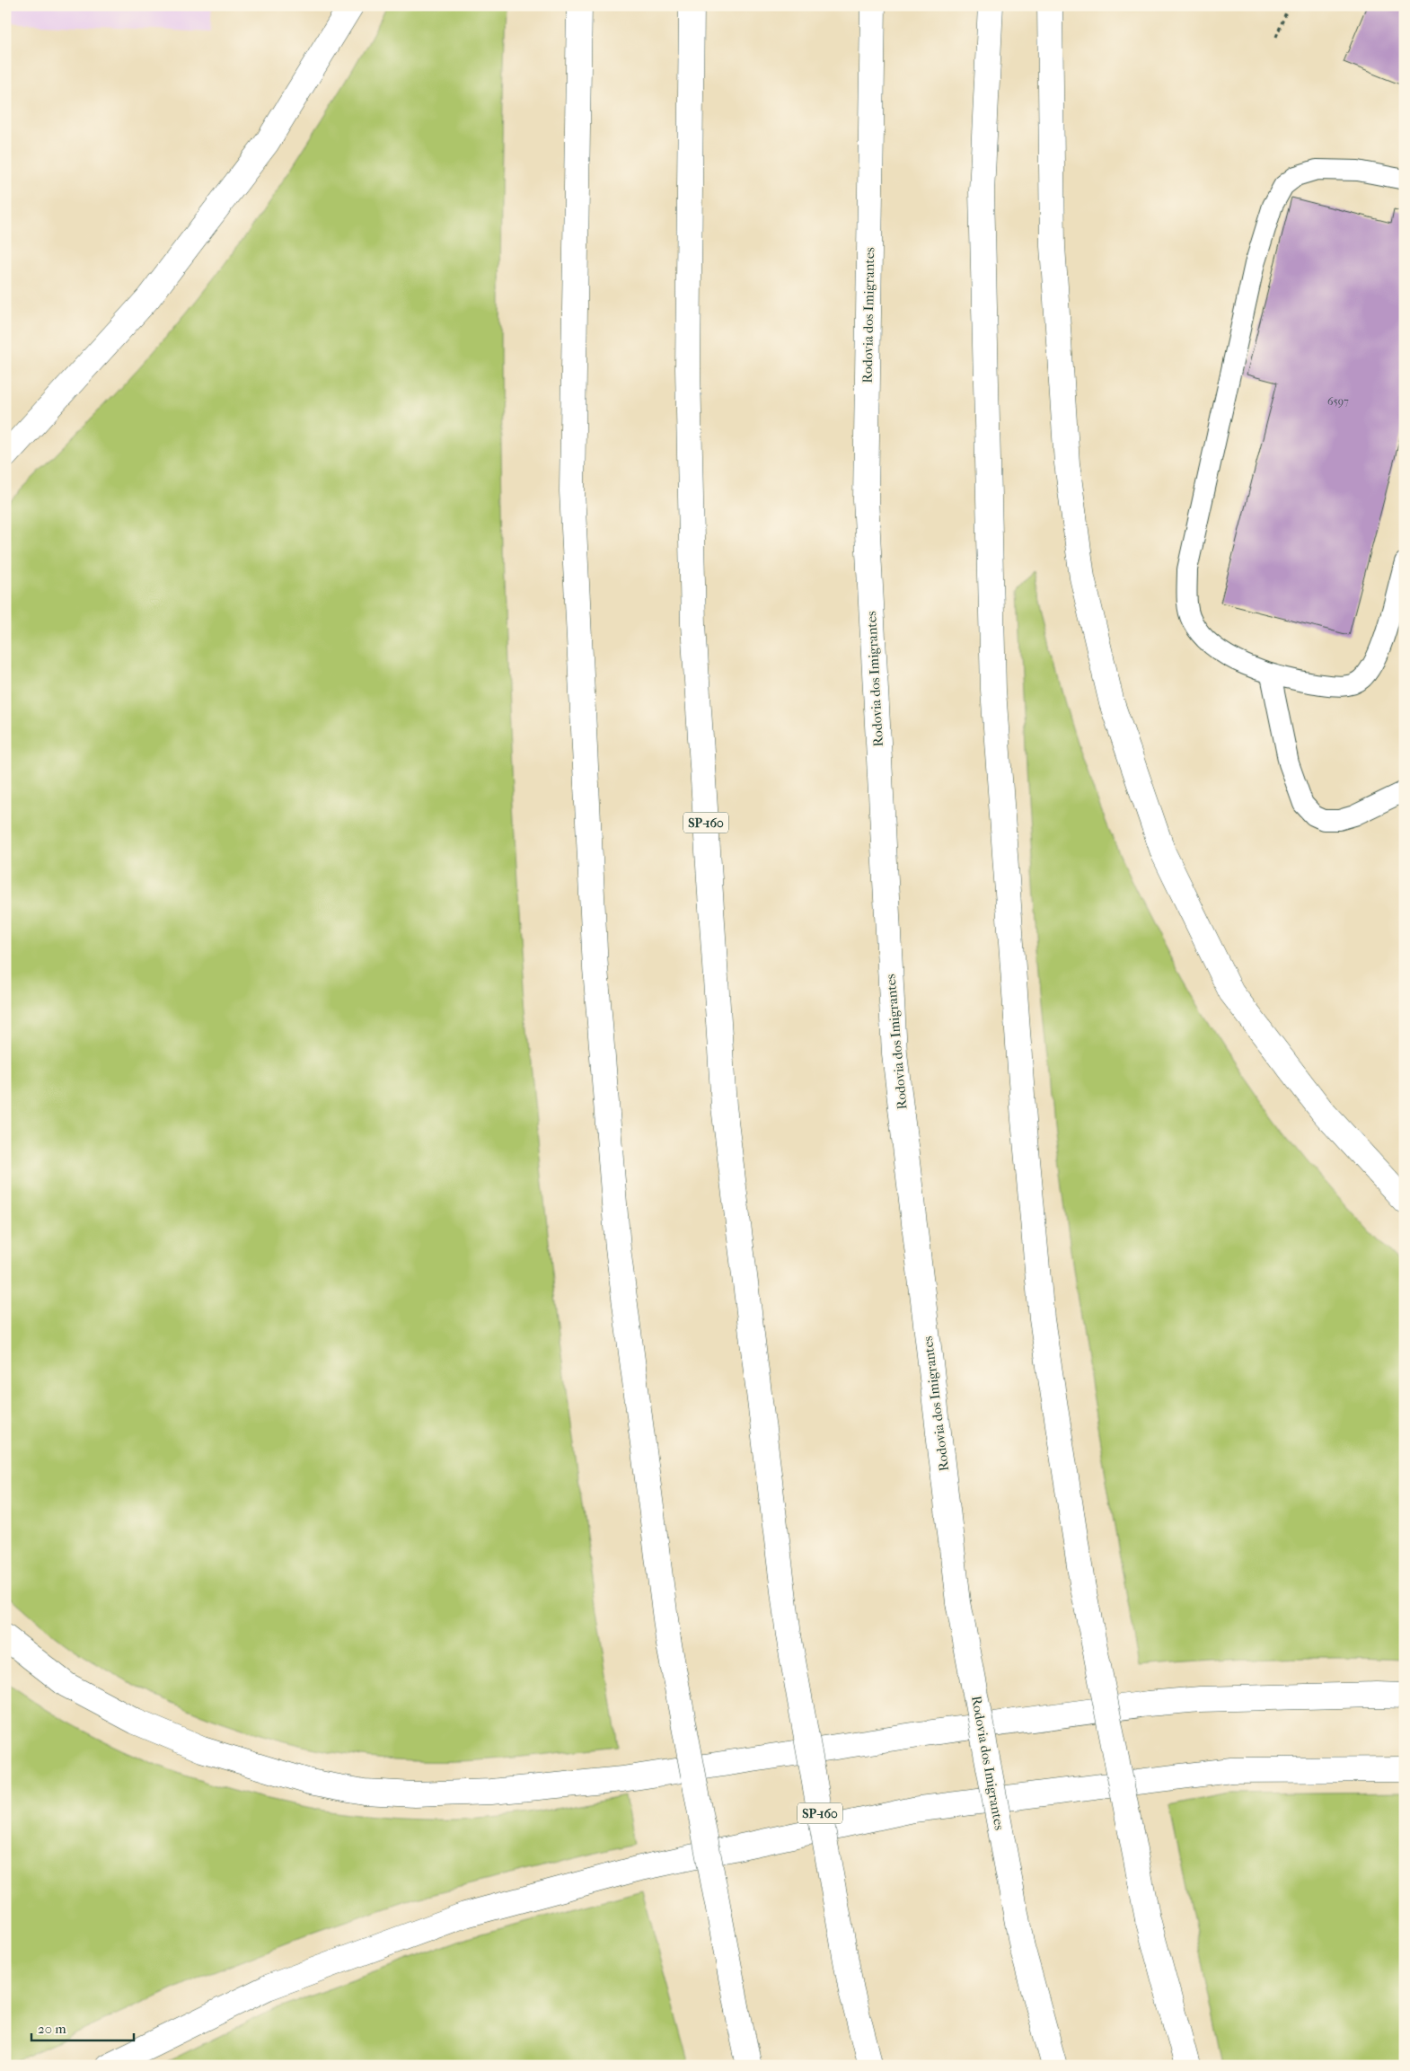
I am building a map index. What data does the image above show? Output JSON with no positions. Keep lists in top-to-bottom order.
{
  "streets": {
    "highway": ["Rodovia dos Imigrantes", "SP-160"]
  },
  "house_numbers": ["6597"],
  "scale_bar": "20 m"
}
